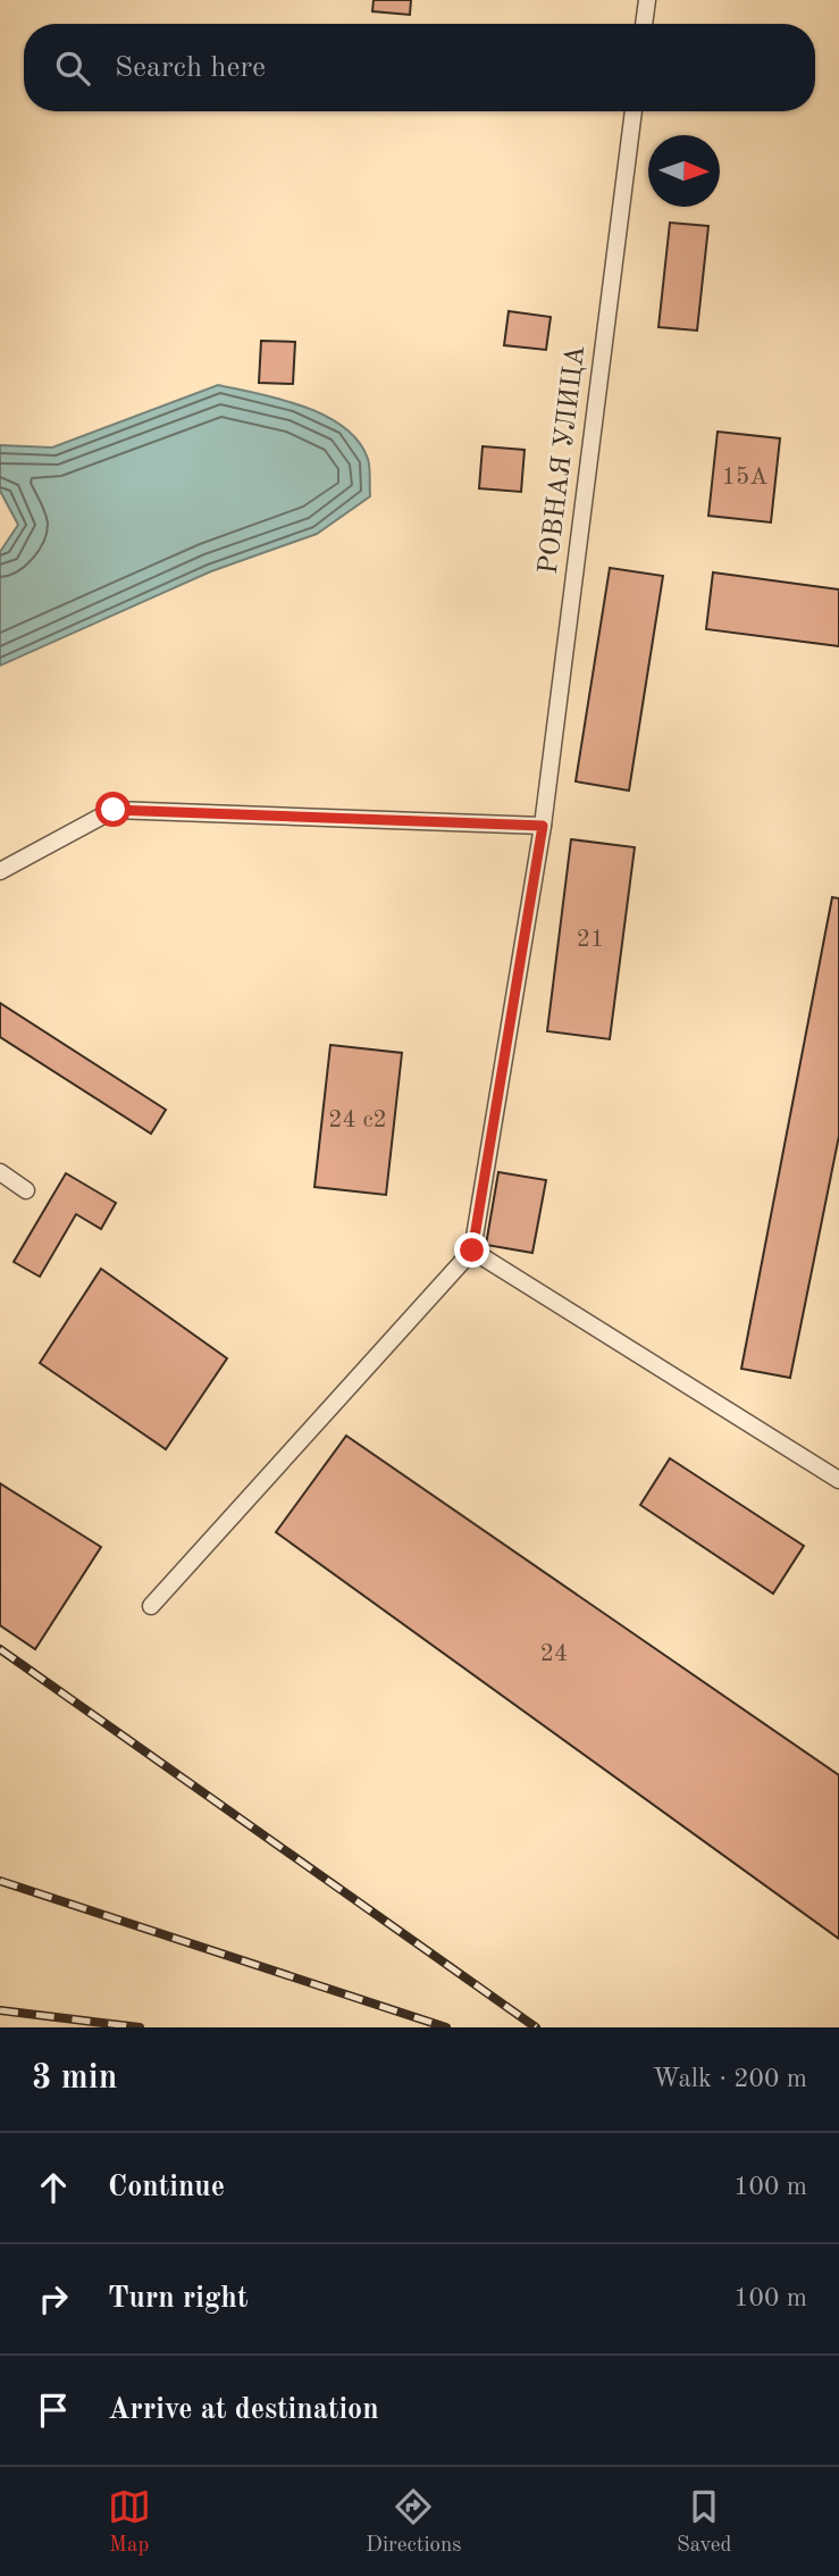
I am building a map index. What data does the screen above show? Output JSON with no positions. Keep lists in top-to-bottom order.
{
  "streets": {
    "lane": ["РОВНАЯ УЛИЦА"]
  },
  "house_numbers": [
    "15А",
    "21",
    "24 с2",
    "24"
  ],
  "north": "right",
  "page": {
    "search": "Search here",
    "heading": ["3 min", "Walk · 200 m"],
    "list": [
      ["Continue", "100 m"],
      ["Turn right", "100 m"],
      "Arrive at destination"
    ],
    "nav": ["Map", "Directions", "Saved"]
  }
}
